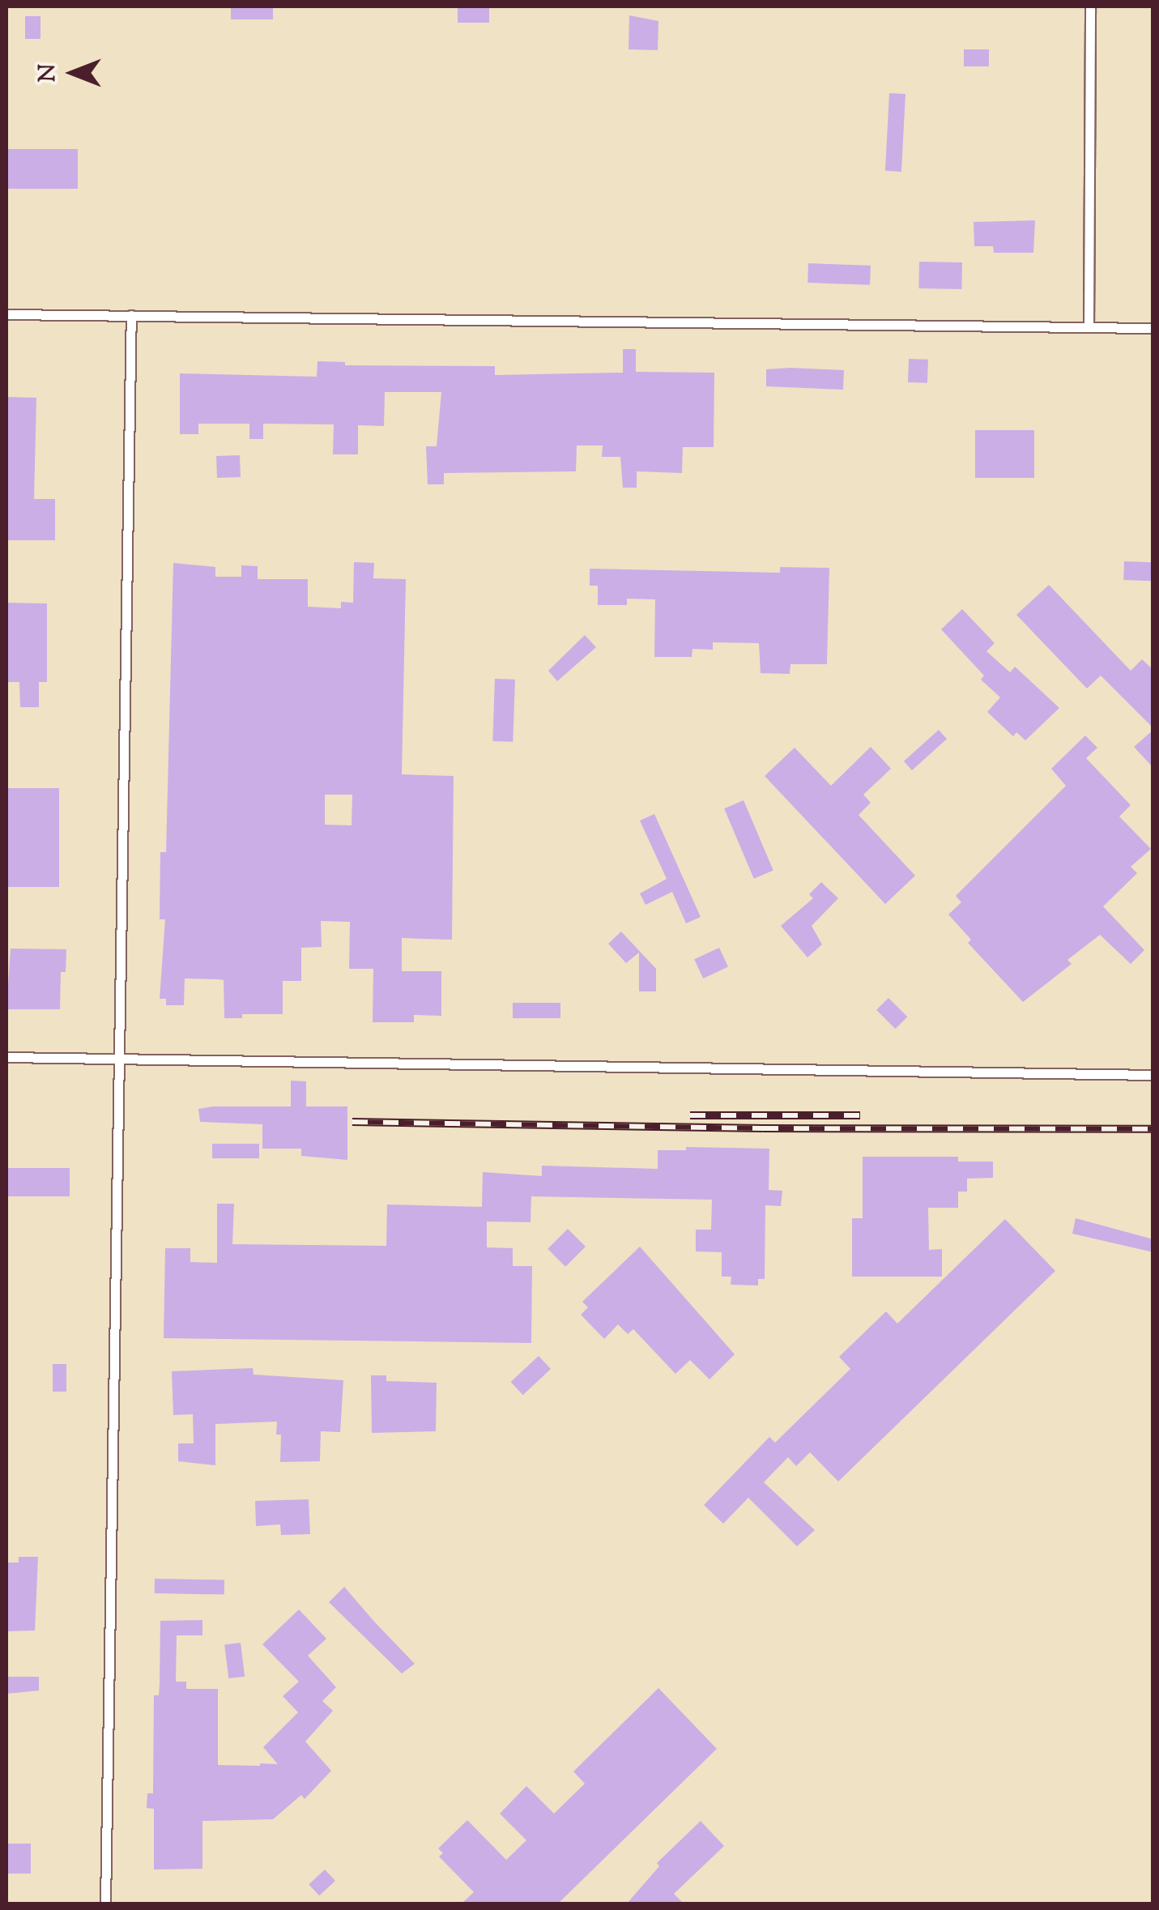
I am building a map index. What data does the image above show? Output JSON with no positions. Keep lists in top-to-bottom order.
{
  "north": "left"
}
